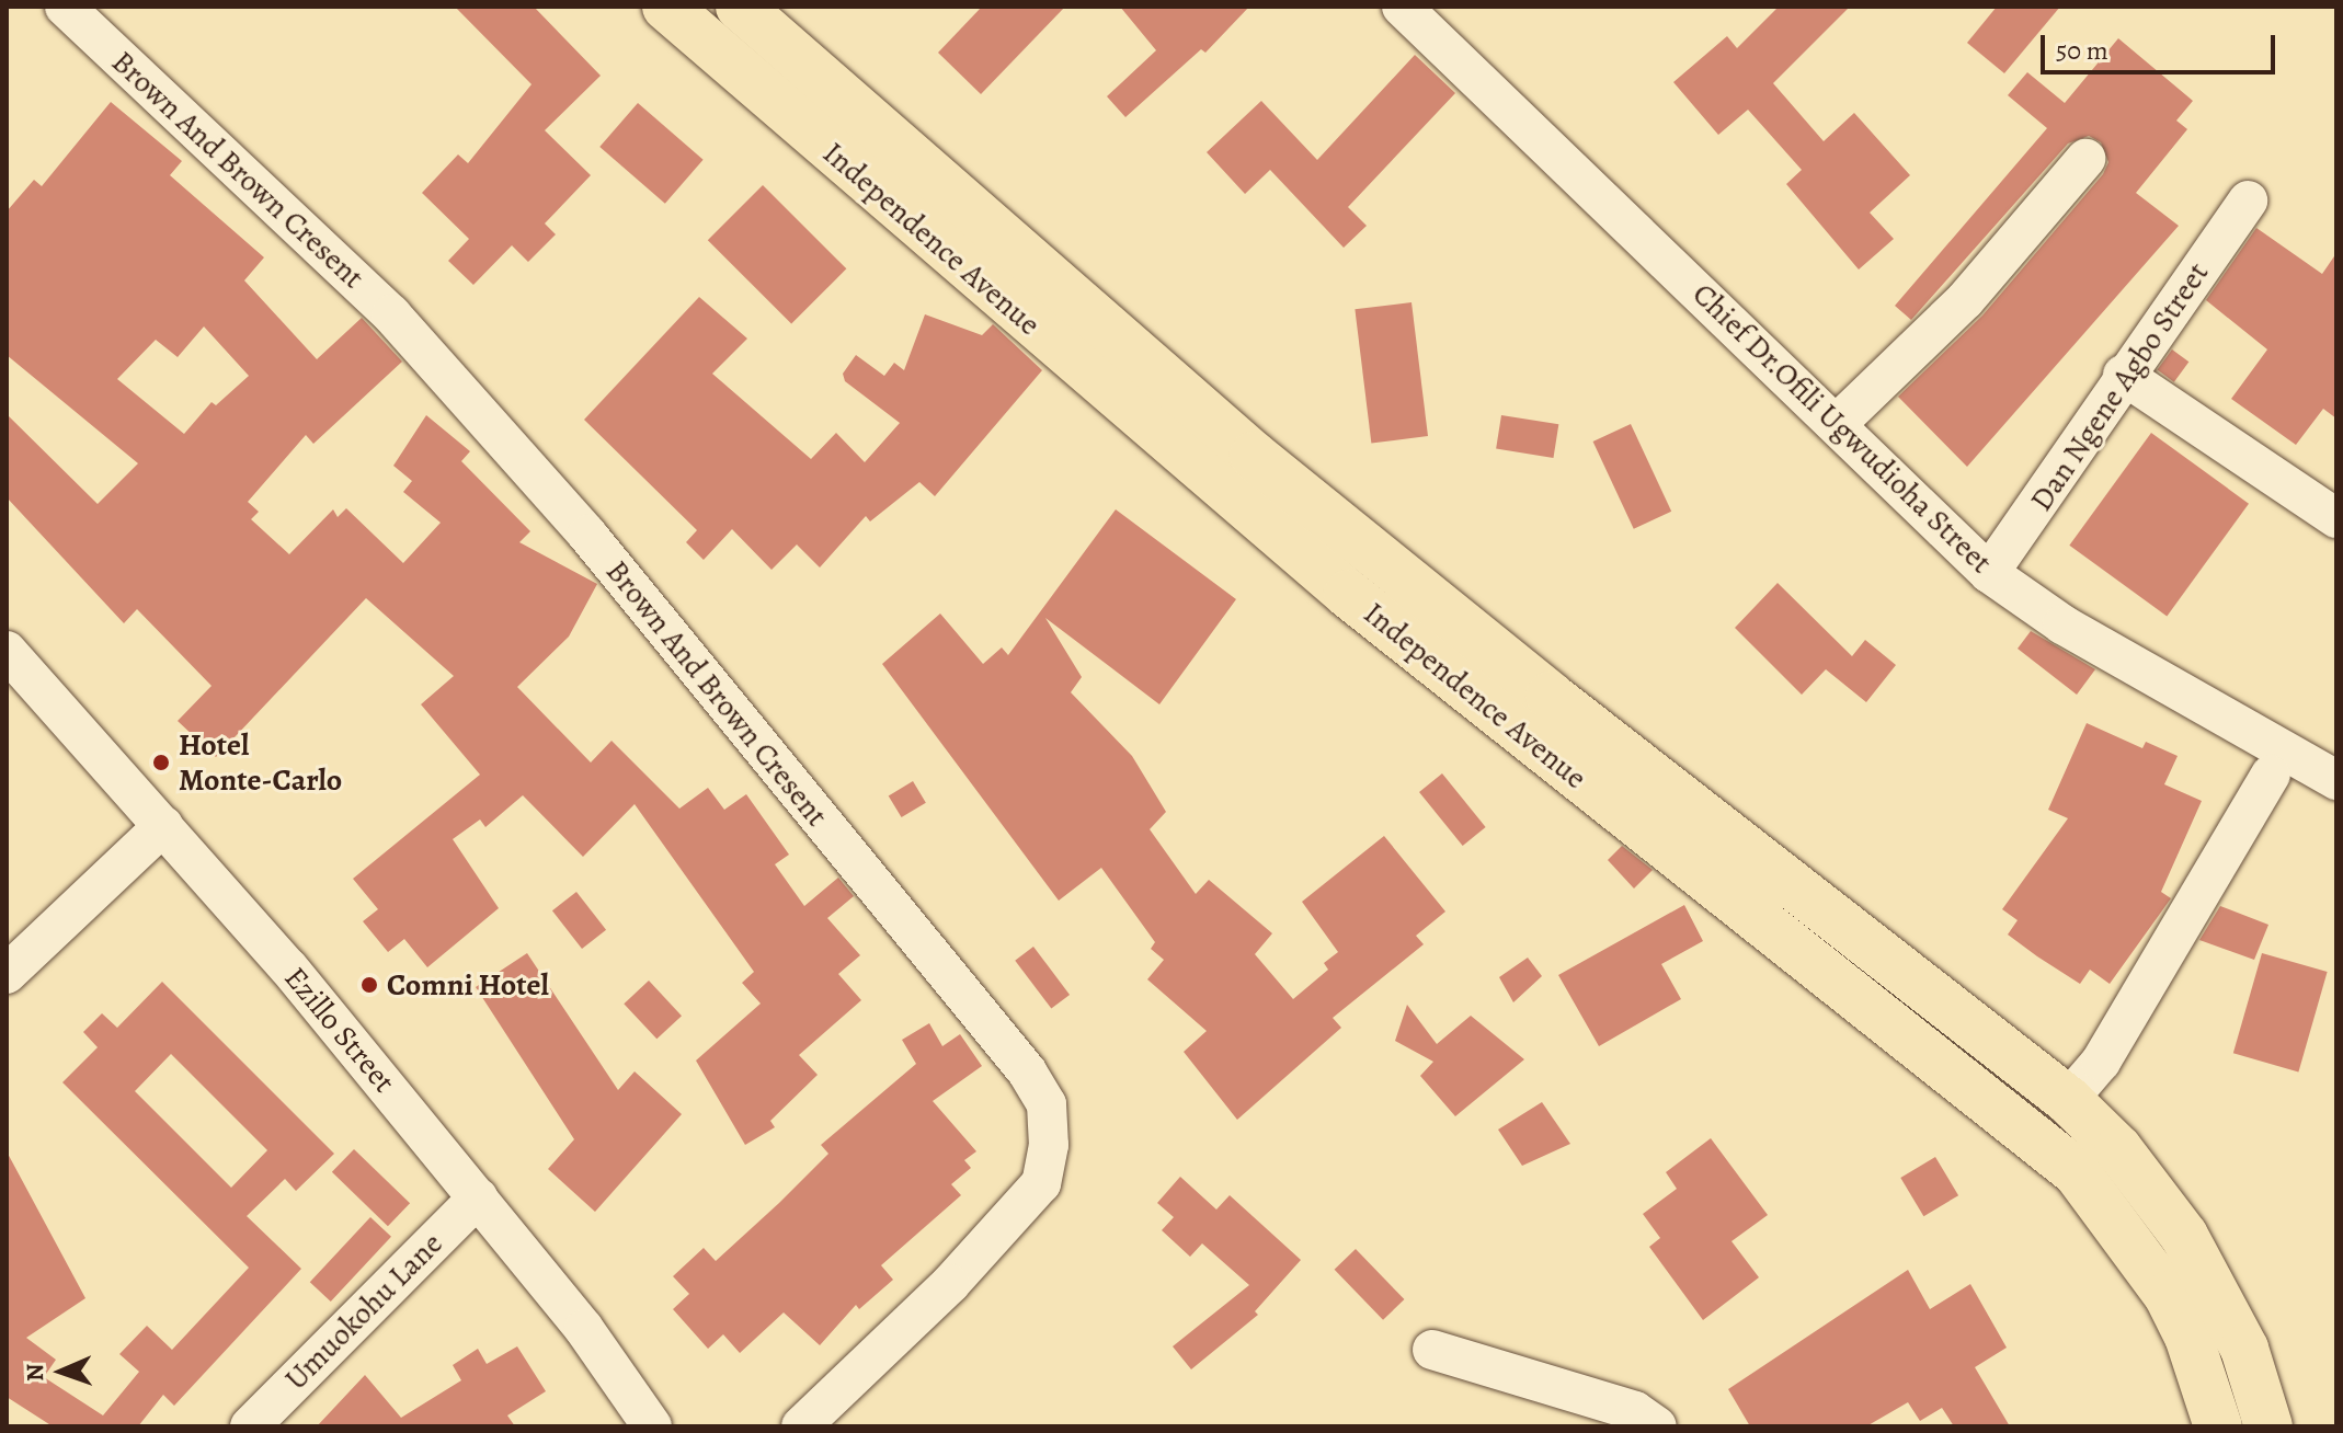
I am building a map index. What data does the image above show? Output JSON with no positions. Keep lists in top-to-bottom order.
{
  "streets": {
    "main road": ["Independence Avenue"],
    "street": [
      "Brown And Brown Cresent",
      "Dan Ngene Agbo Street",
      "Chief Dr.Ofili Ugwudioha Street",
      "Ezillo Street",
      "Umuokohu Lane"
    ]
  },
  "crossings": [
    ["Dan Ngene Agbo Street", "Chief Dr.Ofili Ugwudioha Street"],
    ["Ezillo Street", "Umuokohu Lane"]
  ],
  "places": ["Hotel Monte-Carlo", "Comni Hotel"],
  "scale_bar": "50 m",
  "north": "left"
}
